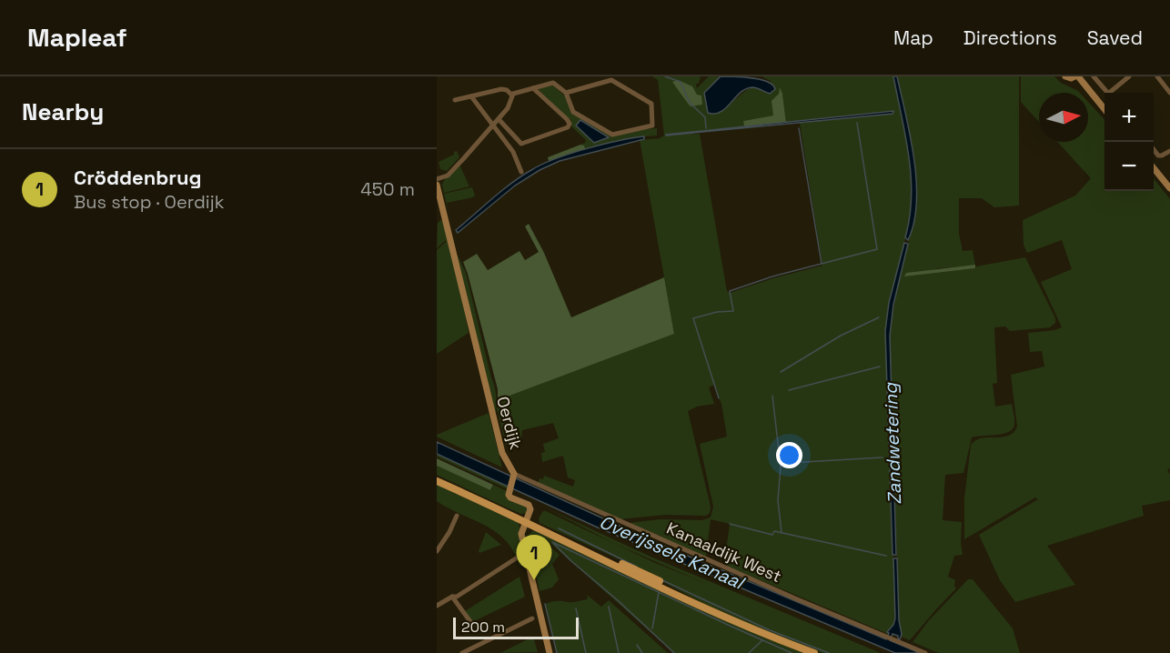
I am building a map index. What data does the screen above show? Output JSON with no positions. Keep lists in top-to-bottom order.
{
  "streets": {
    "street": ["Oerdijk", "Kanaaldijk West"]
  },
  "crossings": [
    ["Oerdijk", "Kanaaldijk West"]
  ],
  "water": ["Zandwetering", "Overijssels Kanaal"],
  "scale_bar": "200 m",
  "north": "right",
  "page": {
    "header": "Mapleaf",
    "nav": ["Map", "Directions", "Saved"],
    "heading": "Nearby",
    "map_buttons": ["+", "−"],
    "list": [
      {
        "mark": "1",
        "name": "Cröddenbrug",
        "note": "Bus stop · Oerdijk",
        "value": "450 m"
      }
    ],
    "pins": "1",
    "scale": "200 m"
  }
}
